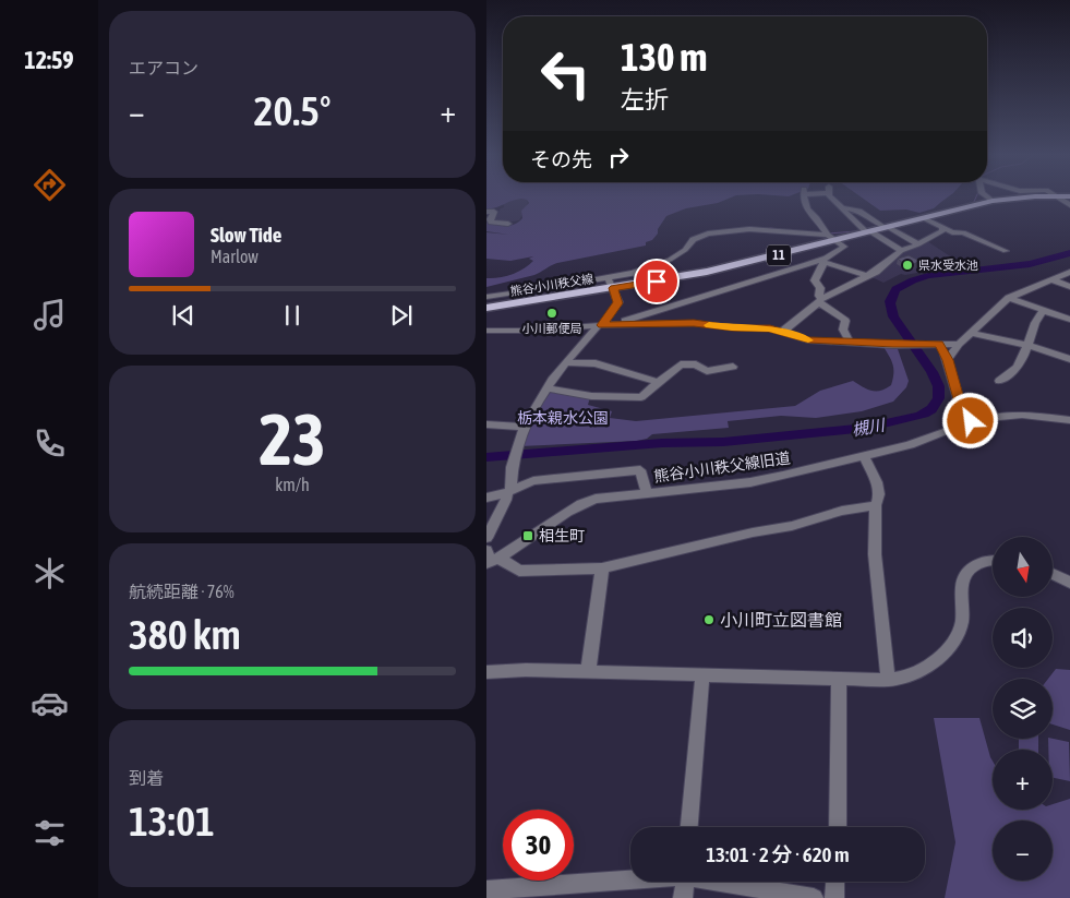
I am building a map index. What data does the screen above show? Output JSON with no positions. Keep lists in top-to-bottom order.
{
  "streets": {
    "main road": ["11", "熊谷小川秩父線"],
    "street": ["熊谷小川秩父線旧道"]
  },
  "water": ["槻川"],
  "parks": ["栃本親水公園"],
  "places": {
    "other": ["県水受水池", "小川郵便局", "小川町立図書館"],
    "transit": ["相生町"]
  },
  "north": "bottom",
  "page": {
    "tabs": "12:59",
    "tile": [
      "エアコン",
      ["23", "km/h"],
      ["航続距離 · 76%", "380 km"],
      ["到着", "13:01"]
    ],
    "turn": ["130 m", "左折"],
    "heat": ["−", "20.5°", "+"],
    "then": "その先",
    "song": ["Slow Tide", "Marlow"],
    "map_buttons": ["+", "−"],
    "limit": "30",
    "trip": "13:01 · 2 分 · 620 m"
  }
}
